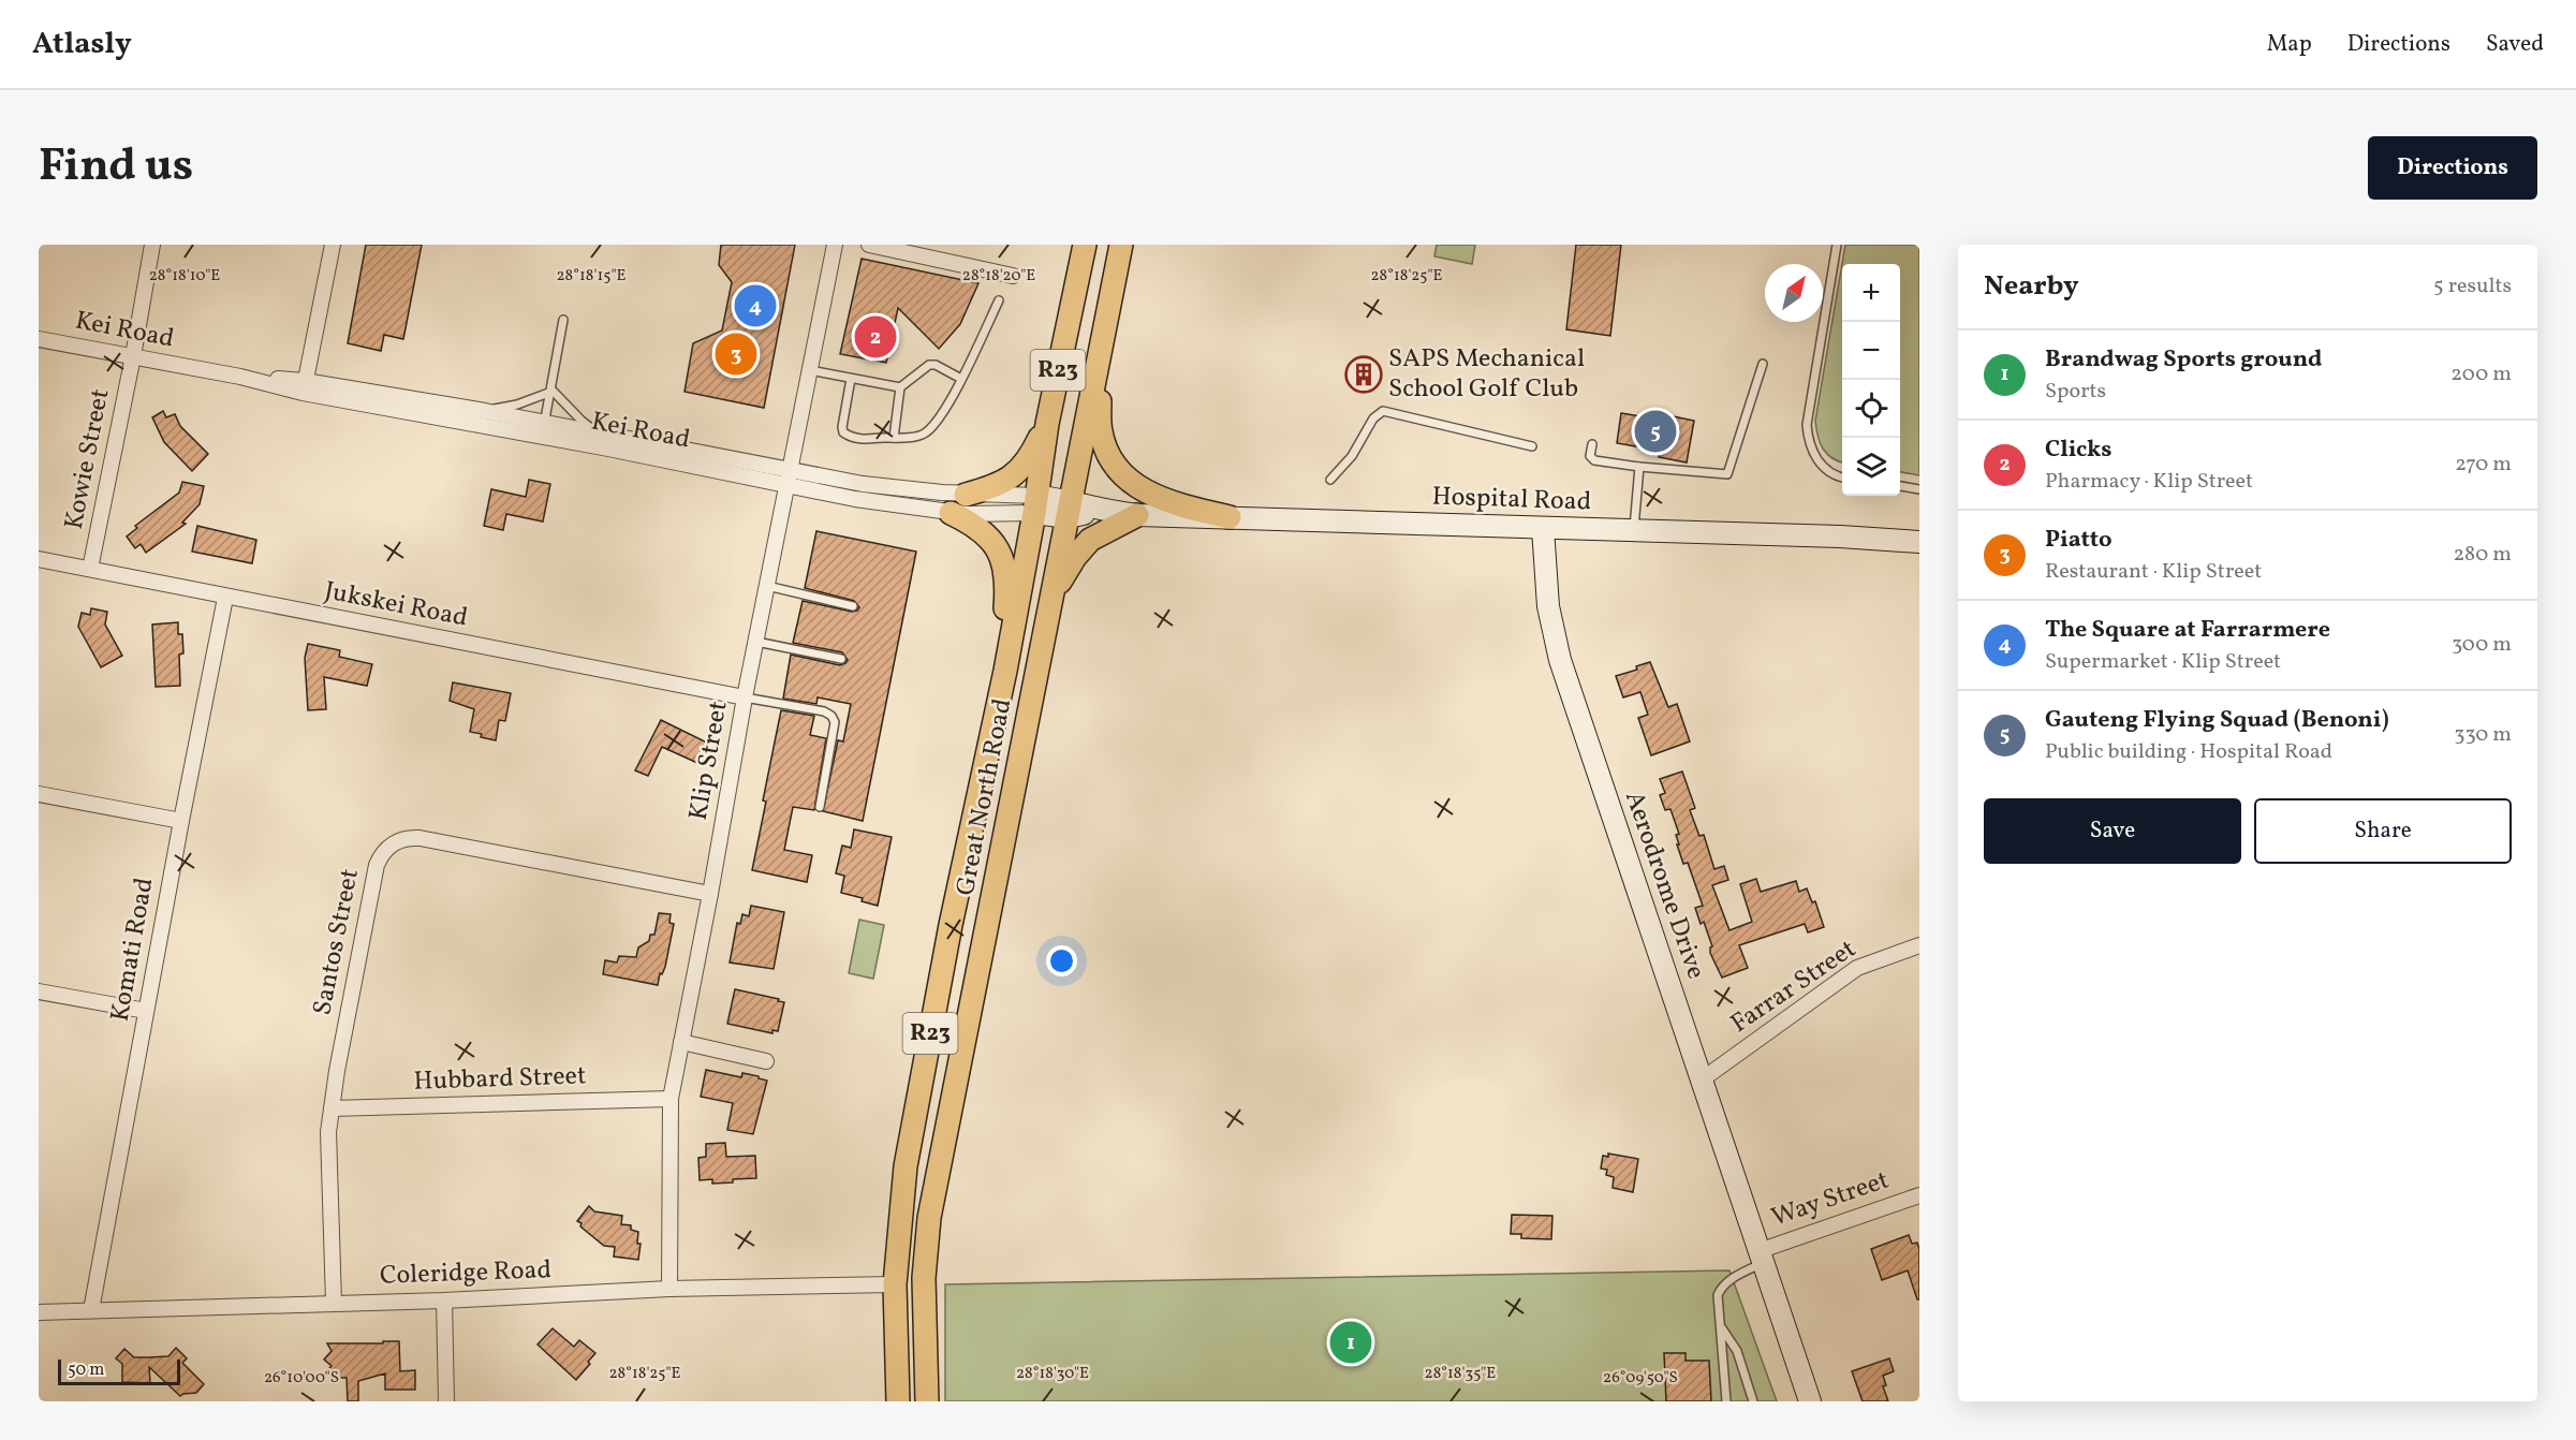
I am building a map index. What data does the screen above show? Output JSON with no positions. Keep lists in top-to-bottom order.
{
  "streets": {
    "main road": ["R23", "Great North Road"],
    "street": [
      "Kei Road",
      "Kowie Street",
      "Hospital Road",
      "Jukskei Road",
      "Klip Street",
      "Aerodrome Drive",
      "Santos Street",
      "Komati Road",
      "Farrar Street",
      "Hubbard Street",
      "Way Street",
      "Coleridge Road"
    ]
  },
  "crossings": [
    ["Kei Road", "Kowie Street"],
    ["Kei Road", "Hospital Road"],
    ["Kei Road", "Klip Street"],
    ["Kei Road", "Great North Road"],
    ["Kowie Street", "Jukskei Road"],
    ["Hospital Road", "Great North Road"],
    ["Hospital Road", "Aerodrome Drive"],
    ["Jukskei Road", "Klip Street"],
    ["Jukskei Road", "Komati Road"],
    ["Klip Street", "Santos Street"],
    ["Klip Street", "Hubbard Street"],
    ["Klip Street", "Coleridge Road"],
    ["Great North Road", "Coleridge Road"],
    ["Aerodrome Drive", "Farrar Street"],
    ["Aerodrome Drive", "Way Street"],
    ["Santos Street", "Hubbard Street"],
    ["Santos Street", "Coleridge Road"],
    ["Komati Road", "Coleridge Road"]
  ],
  "places": {
    "building": ["SAPS Mechanical School Golf Club"]
  },
  "scale_bar": "50 m",
  "north": "top right",
  "page": {
    "header": "Atlasly",
    "nav": ["Map", "Directions", "Saved"],
    "title": "Find us",
    "buttons": [
      "Directions",
      ["Save", "Share"]
    ],
    "heading": ["Nearby", "5 results"],
    "map_buttons": ["+", "−"],
    "pins": [
      "4",
      "2",
      "3",
      "5",
      "1"
    ],
    "list": [
      {
        "mark": "1",
        "name": "Brandwag Sports ground",
        "note": "Sports",
        "value": "200 m"
      },
      {
        "mark": "2",
        "name": "Clicks",
        "note": "Pharmacy · Klip Street",
        "value": "270 m"
      },
      {
        "mark": "3",
        "name": "Piatto",
        "note": "Restaurant · Klip Street",
        "value": "280 m"
      },
      {
        "mark": "4",
        "name": "The Square at Farrarmere",
        "note": "Supermarket · Klip Street",
        "value": "300 m"
      },
      {
        "mark": "5",
        "name": "Gauteng Flying Squad (Benoni)",
        "note": "Public building · Hospital Road",
        "value": "330 m"
      }
    ],
    "scale": "50 m"
  },
  "coordinates": [
    "28°18'10\"E",
    "28°18'20\"E",
    "28°18'25\"E",
    "28°18'15\"E",
    "28°18'30\"E",
    "28°18'35\"E",
    "26°10'00\"S",
    "26°09'50\"S"
  ]
}
